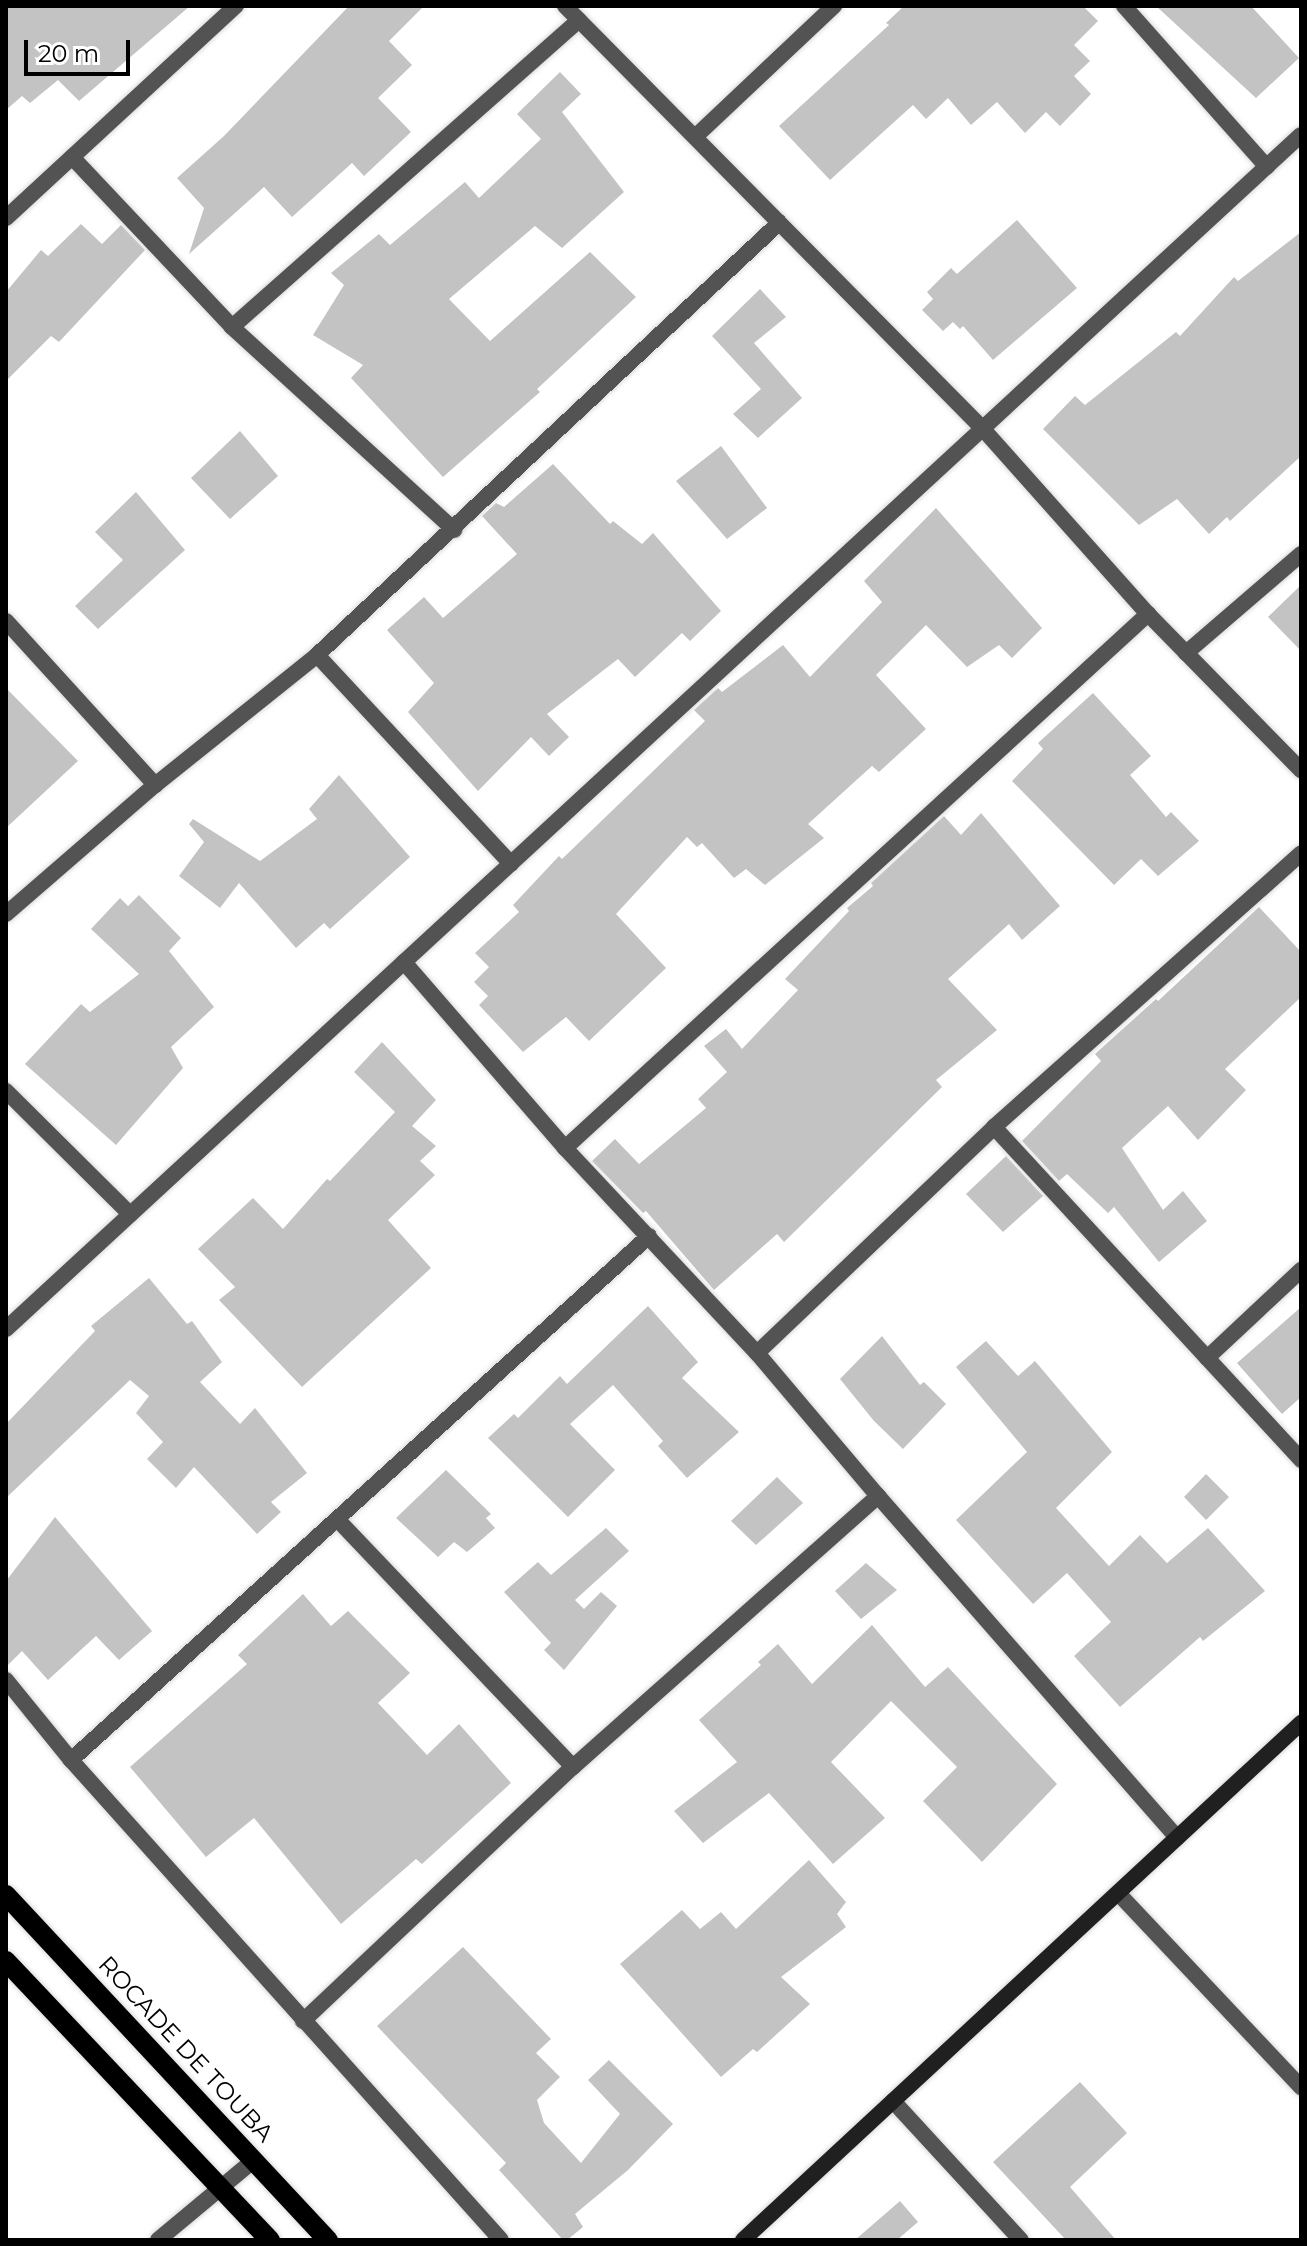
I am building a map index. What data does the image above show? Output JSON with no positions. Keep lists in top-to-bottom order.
{
  "streets": {
    "main road": ["ROCADE DE TOUBA"]
  },
  "scale_bar": "20 m"
}
